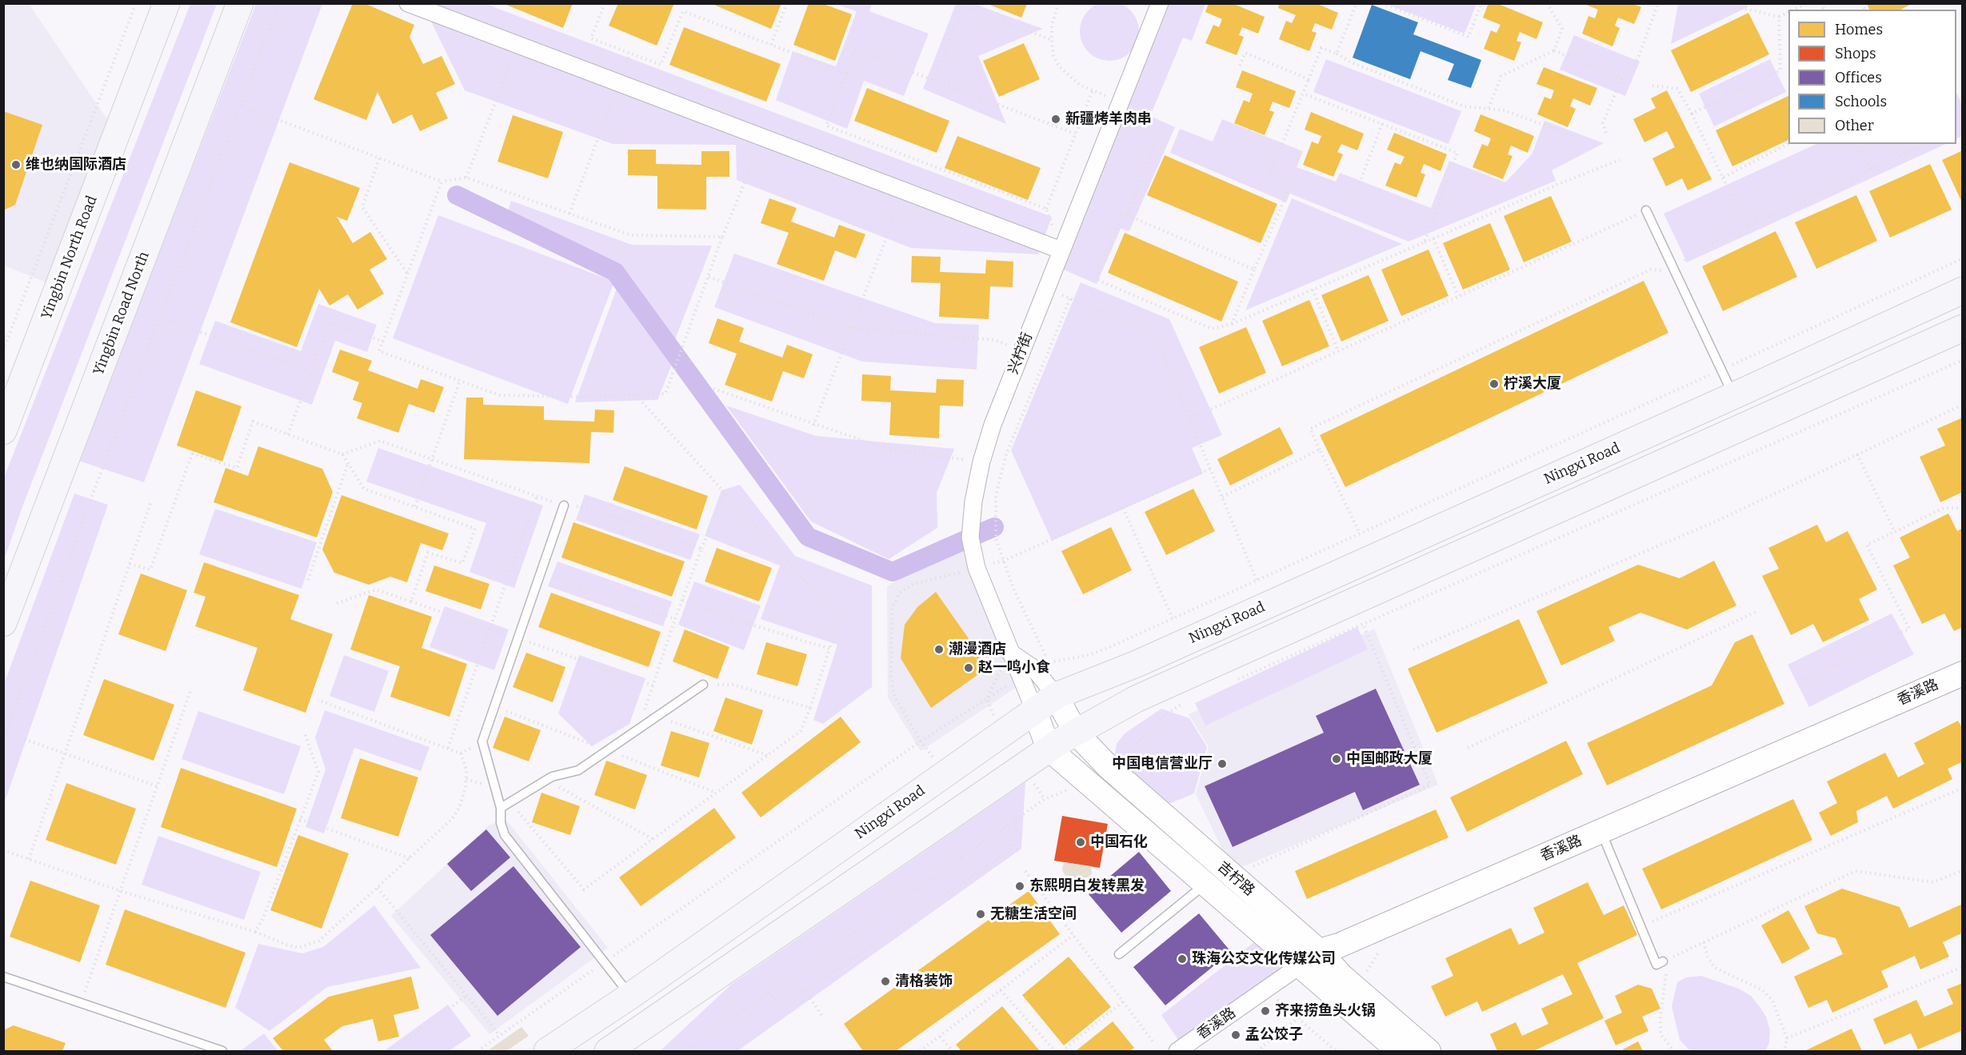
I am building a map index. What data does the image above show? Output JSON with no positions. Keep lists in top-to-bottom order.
{
  "streets": {
    "main road": [
      "Yingbin North Road",
      "Yingbin Road North",
      "Ningxi Road",
      "香溪路",
      "吉柠路"
    ],
    "street": ["兴柠街"]
  },
  "crossings": [
    ["Ningxi Road", "吉柠路"],
    ["香溪路", "吉柠路"]
  ],
  "places": [
    "新疆烤羊肉串",
    "维也纳国际酒店",
    "柠溪大厦",
    "潮漫酒店",
    "赵一鸣小食",
    "中国邮政大厦",
    "中国电信营业厅",
    "中国石化",
    "东熙明白发转黑发",
    "无糖生活空间",
    "珠海公交文化传媒公司",
    "清格装饰",
    "齐来捞鱼头火锅",
    "孟公饺子"
  ],
  "legend": [
    "Homes",
    "Shops",
    "Offices",
    "Schools",
    "Other"
  ]
}
